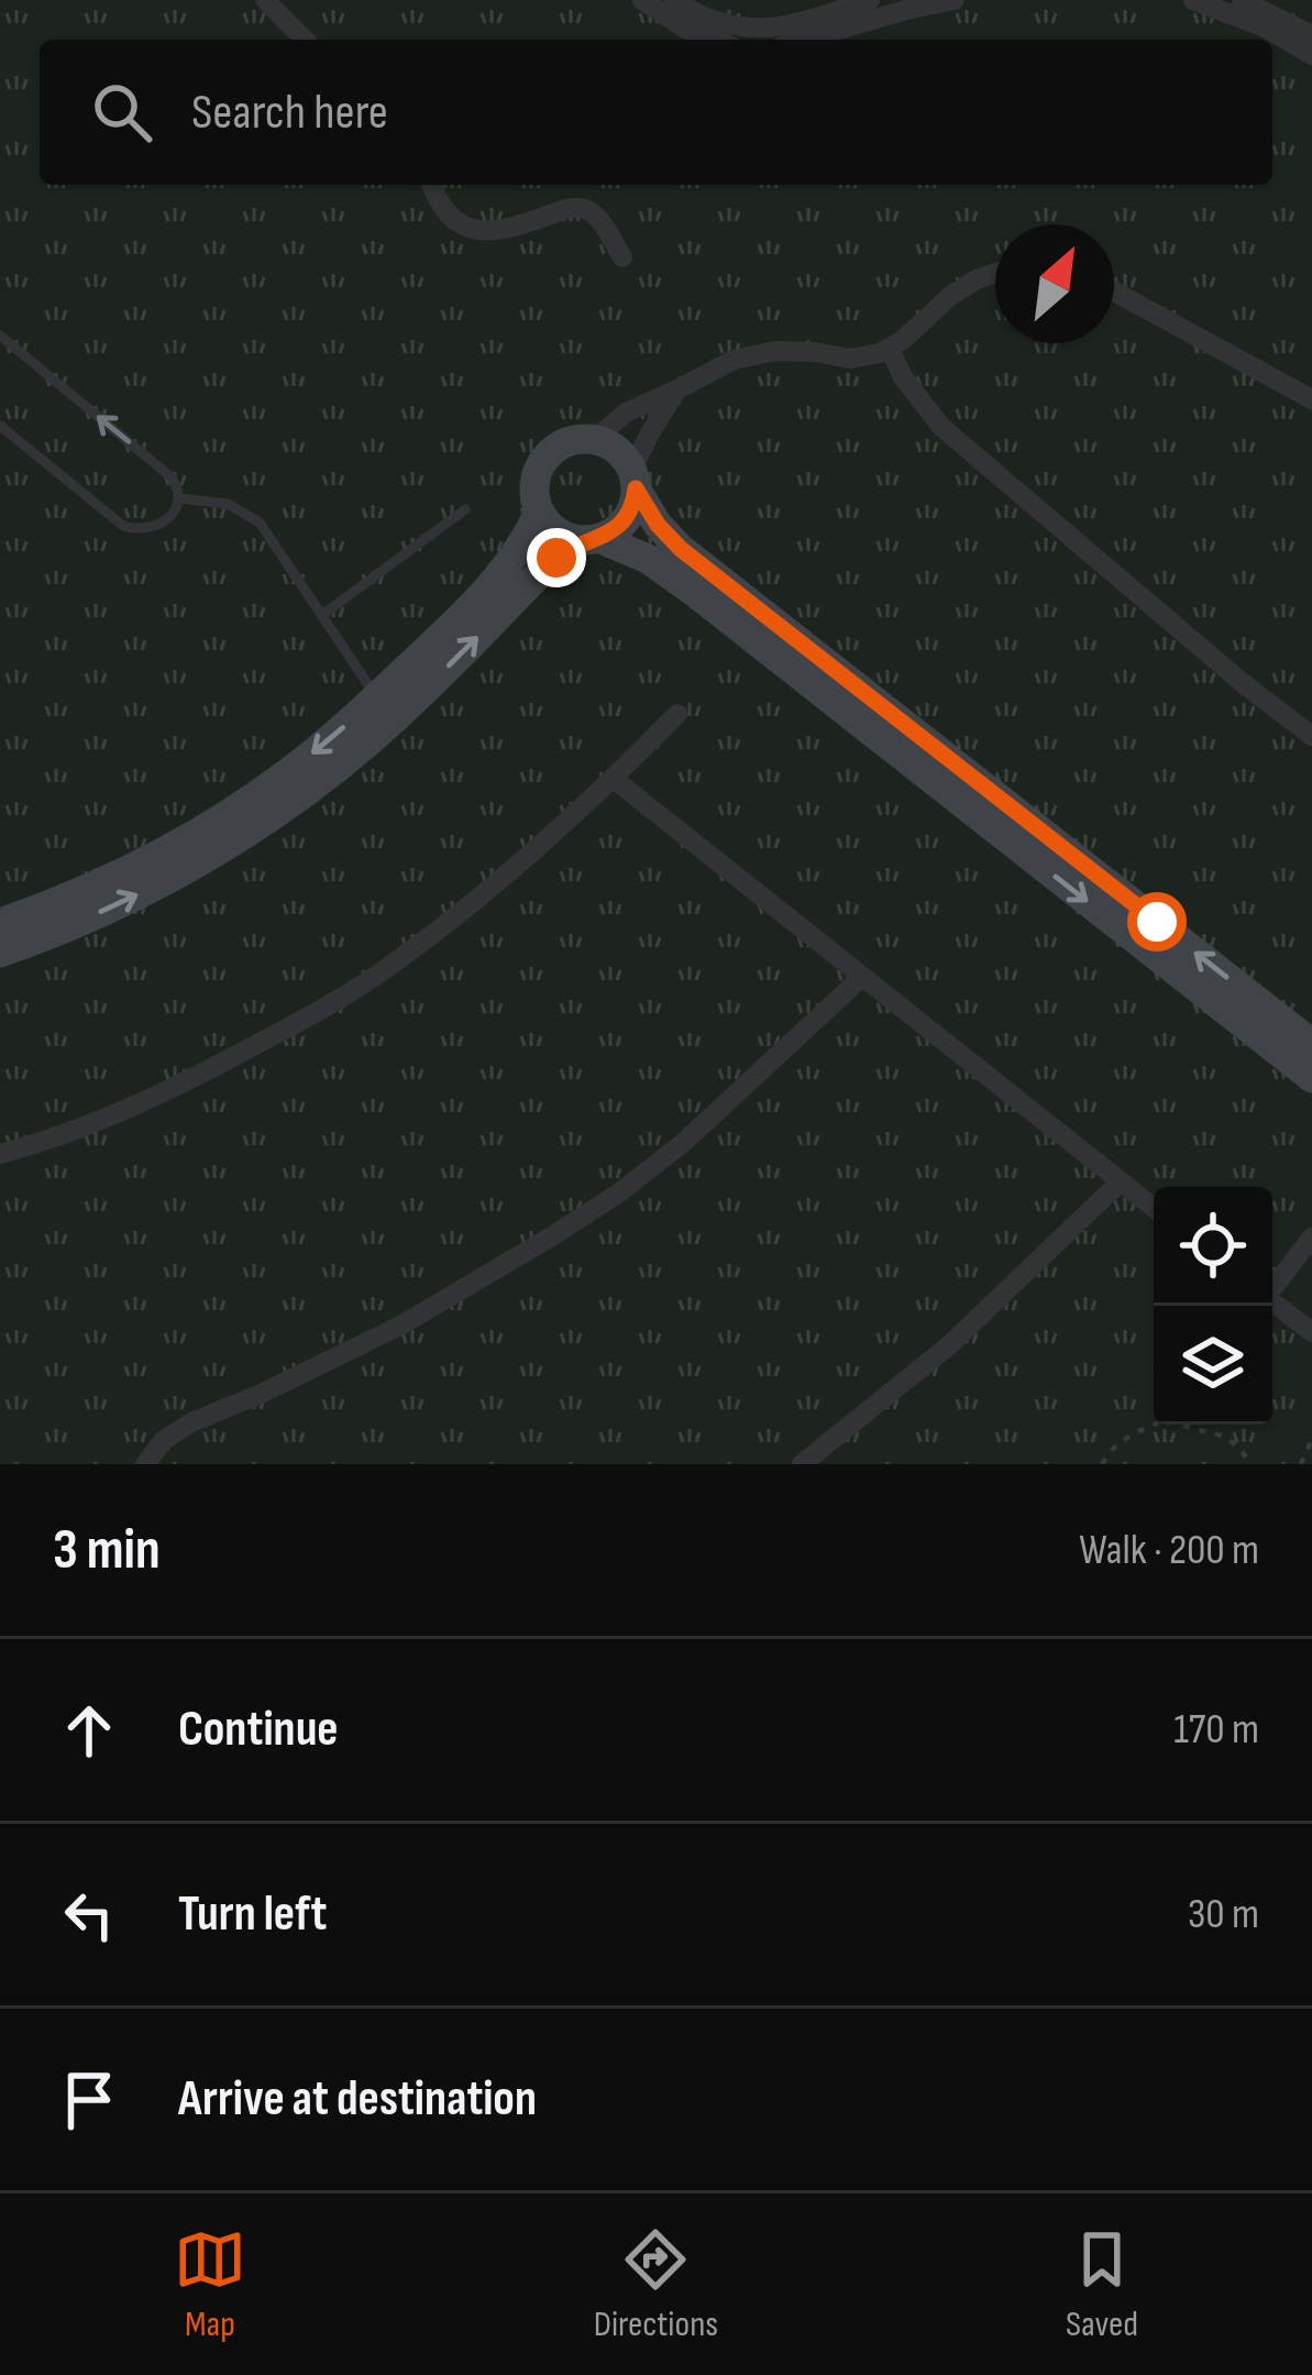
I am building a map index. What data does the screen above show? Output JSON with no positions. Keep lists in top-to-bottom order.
{
  "north": "top right",
  "page": {
    "search": "Search here",
    "heading": ["3 min", "Walk · 200 m"],
    "list": [
      ["Continue", "170 m"],
      ["Turn left", "30 m"],
      "Arrive at destination"
    ],
    "nav": ["Map", "Directions", "Saved"]
  }
}
